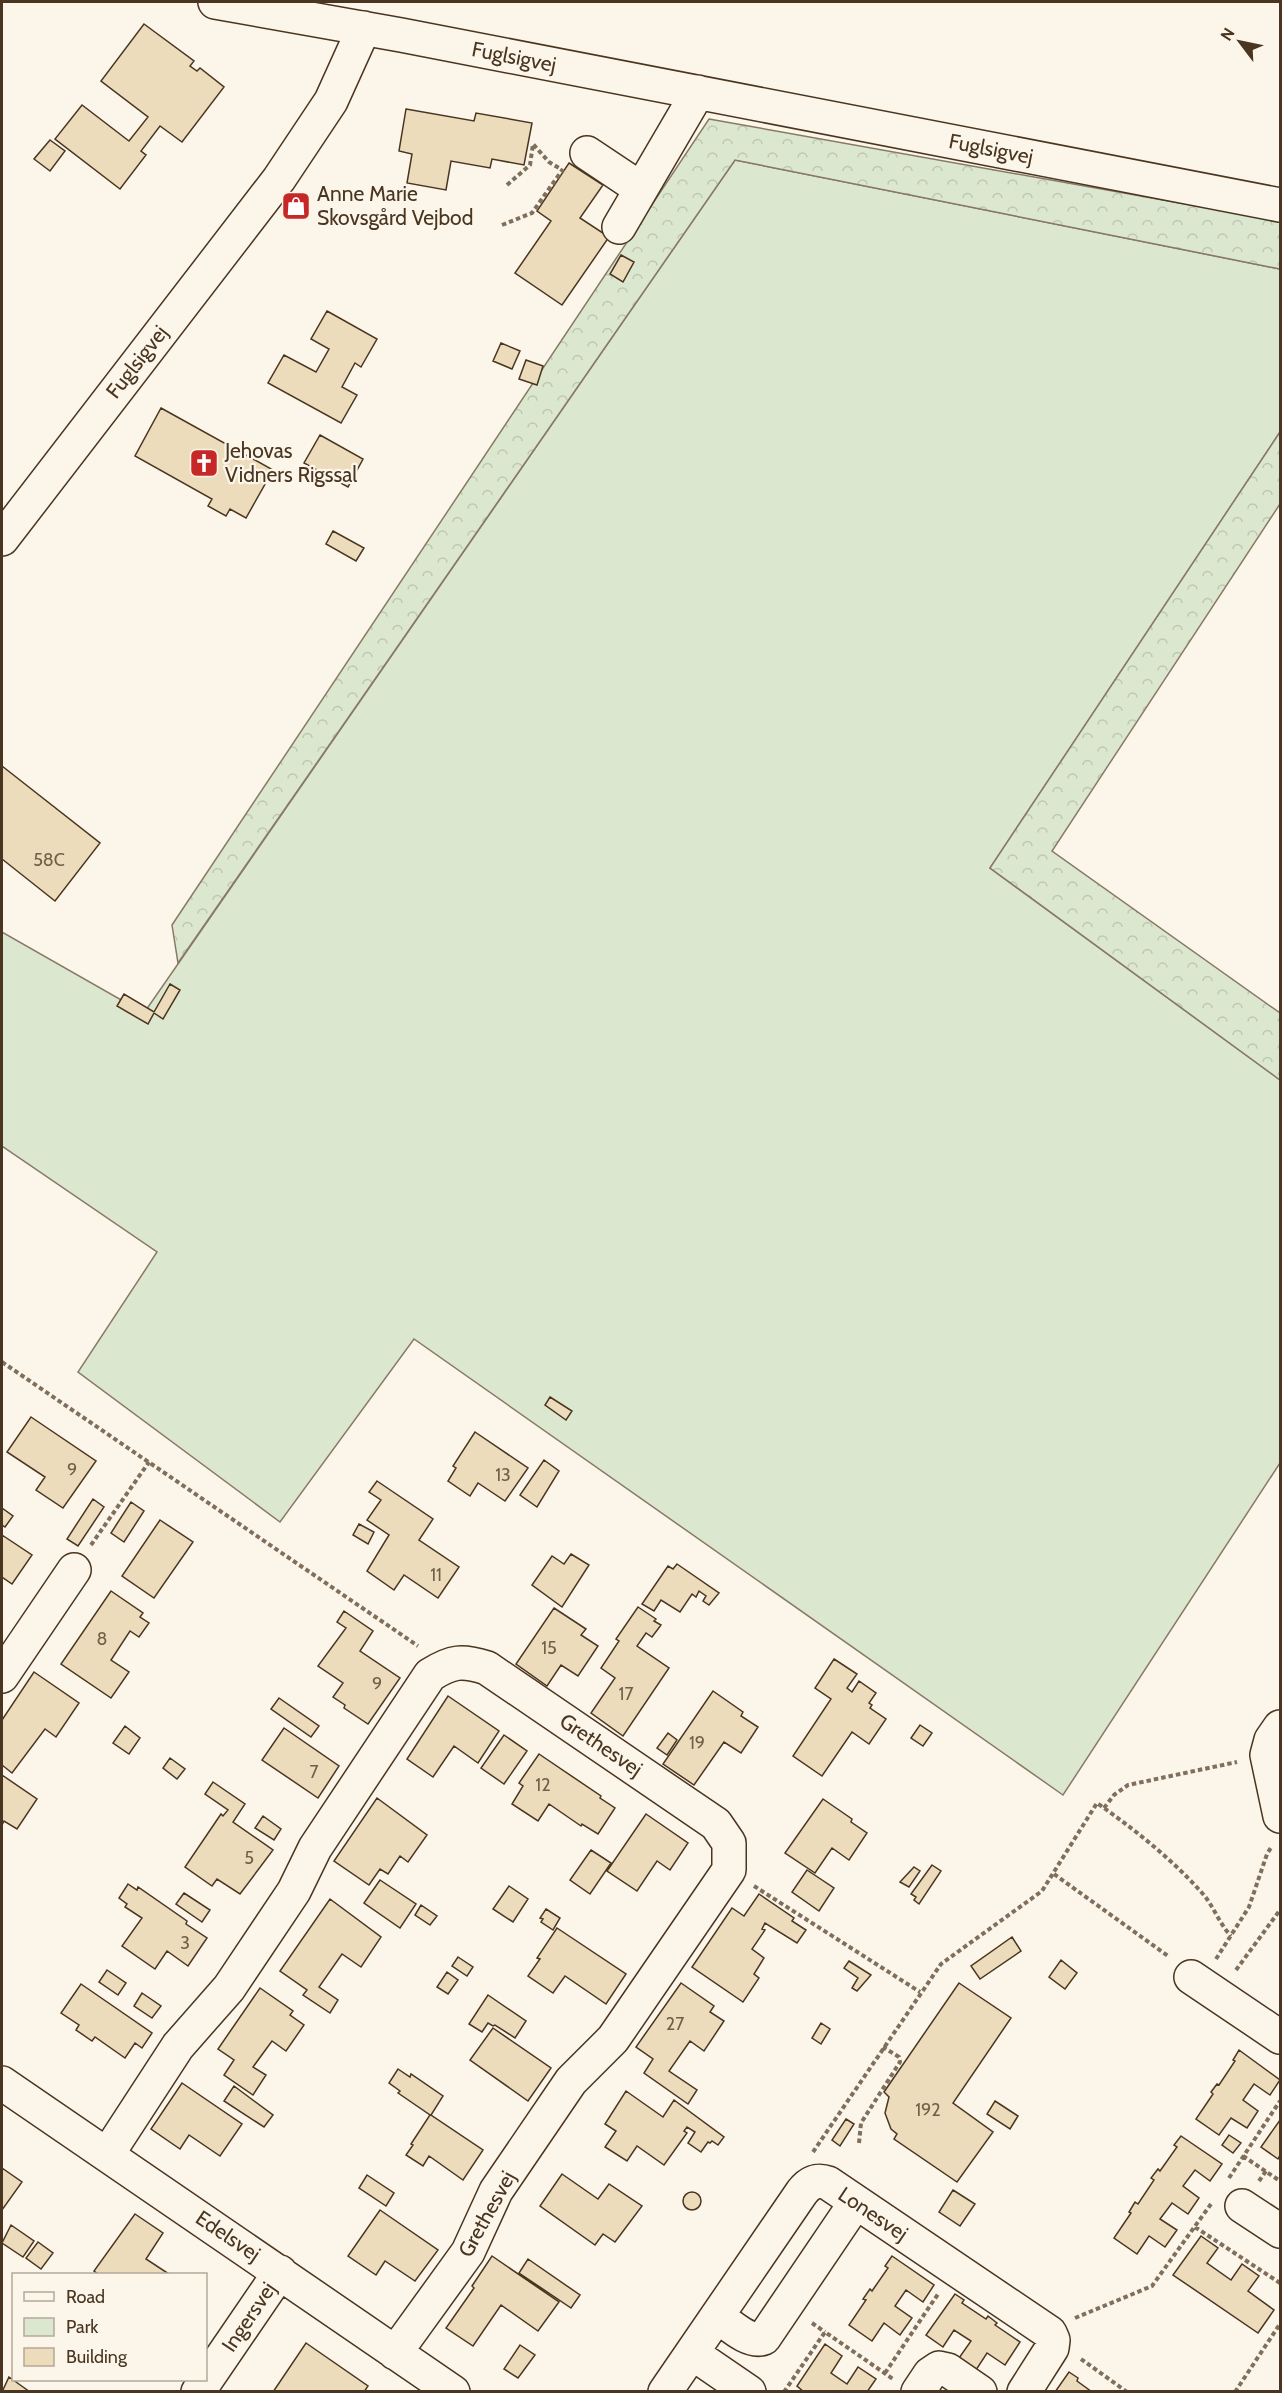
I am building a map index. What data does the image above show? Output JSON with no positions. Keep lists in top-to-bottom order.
{
  "streets": {
    "street": [
      "Fuglsigvej",
      "Grethesvej",
      "Lonesvej",
      "Edelsvej",
      "Ingersvej"
    ]
  },
  "crossings": [
    ["Grethesvej", "Edelsvej"],
    ["Edelsvej", "Ingersvej"]
  ],
  "places": {
    "shop": ["Anne Marie Skovsgård Vejbod"],
    "church": ["Jehovas Vidners Rigssal"]
  },
  "house_numbers": [
    "58C",
    "9",
    "13",
    "11",
    "8",
    "15",
    "9",
    "17",
    "19",
    "7",
    "12",
    "5",
    "3",
    "27",
    "192"
  ],
  "legend": ["Road", "Park", "Building"],
  "north": "top left"
}
